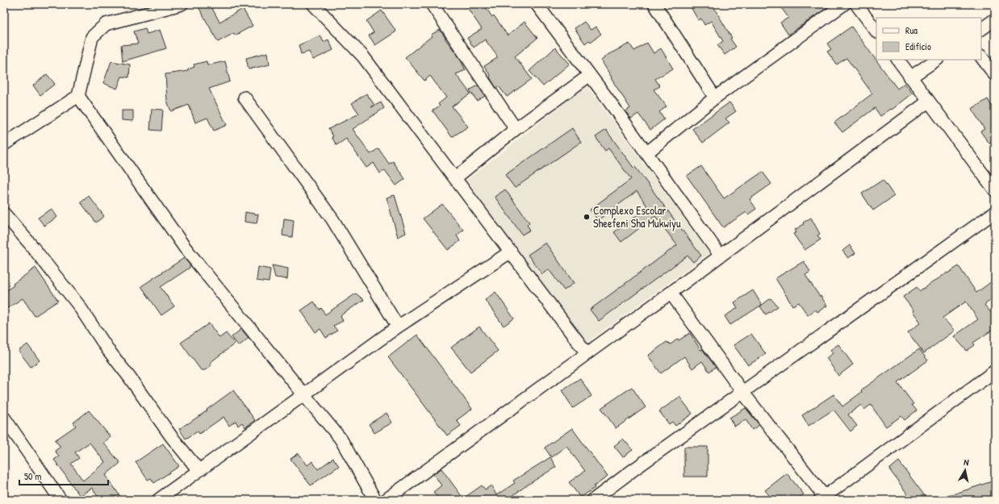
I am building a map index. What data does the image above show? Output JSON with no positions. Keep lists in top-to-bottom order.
{
  "places": ["Complexo Escolar Sheefeni Sha Mukwiyu"],
  "legend": ["Rua", "Edifício"],
  "scale_bar": "50 m",
  "north": "top"
}
